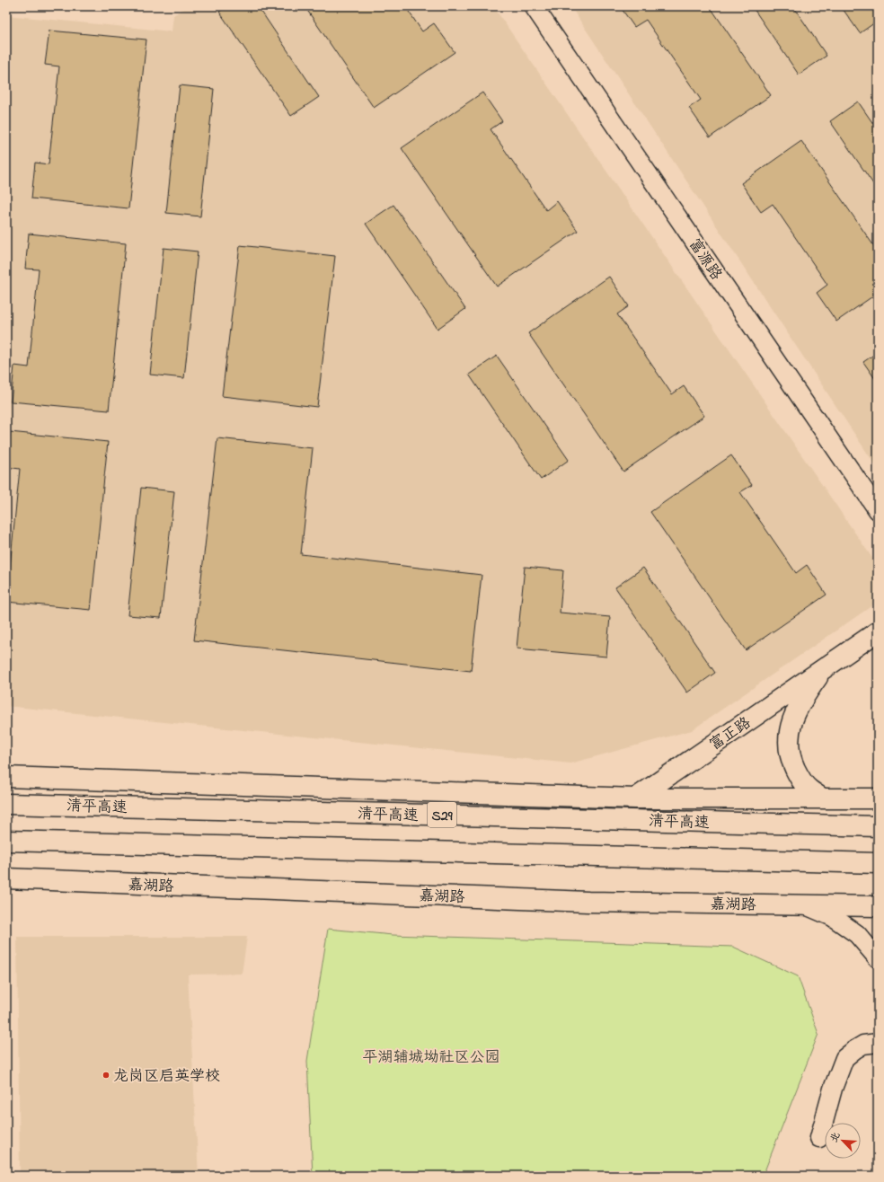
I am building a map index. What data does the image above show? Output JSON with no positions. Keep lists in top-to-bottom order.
{
  "streets": {
    "main road": [
      "富正路",
      "清平高速",
      "S29",
      "嘉湖路"
    ],
    "street": ["富源路"]
  },
  "parks": ["平湖辅城坳社区公园"],
  "places": ["龙岗区启英学校"],
  "north": "top left"
}
